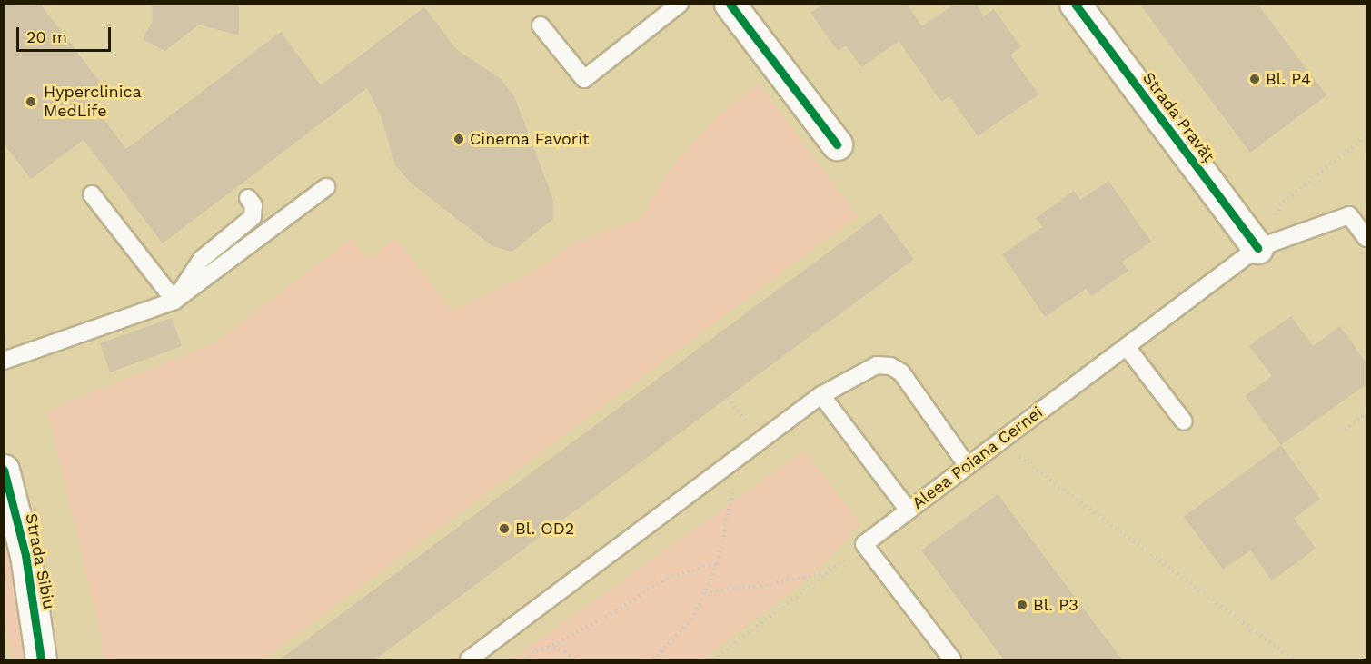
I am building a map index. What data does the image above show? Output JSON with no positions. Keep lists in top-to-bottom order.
{
  "streets": {
    "street": ["Strada Pravăț", "Strada Sibiu"],
    "lane": ["Aleea Poiana Cernei"]
  },
  "crossings": [
    ["Strada Pravăț", "Aleea Poiana Cernei"]
  ],
  "places": [
    "Bl. P4",
    "Hyperclinica MedLife",
    "Cinema Favorit",
    "Bl. OD2",
    "Bl. P3"
  ],
  "scale_bar": "20 m"
}
